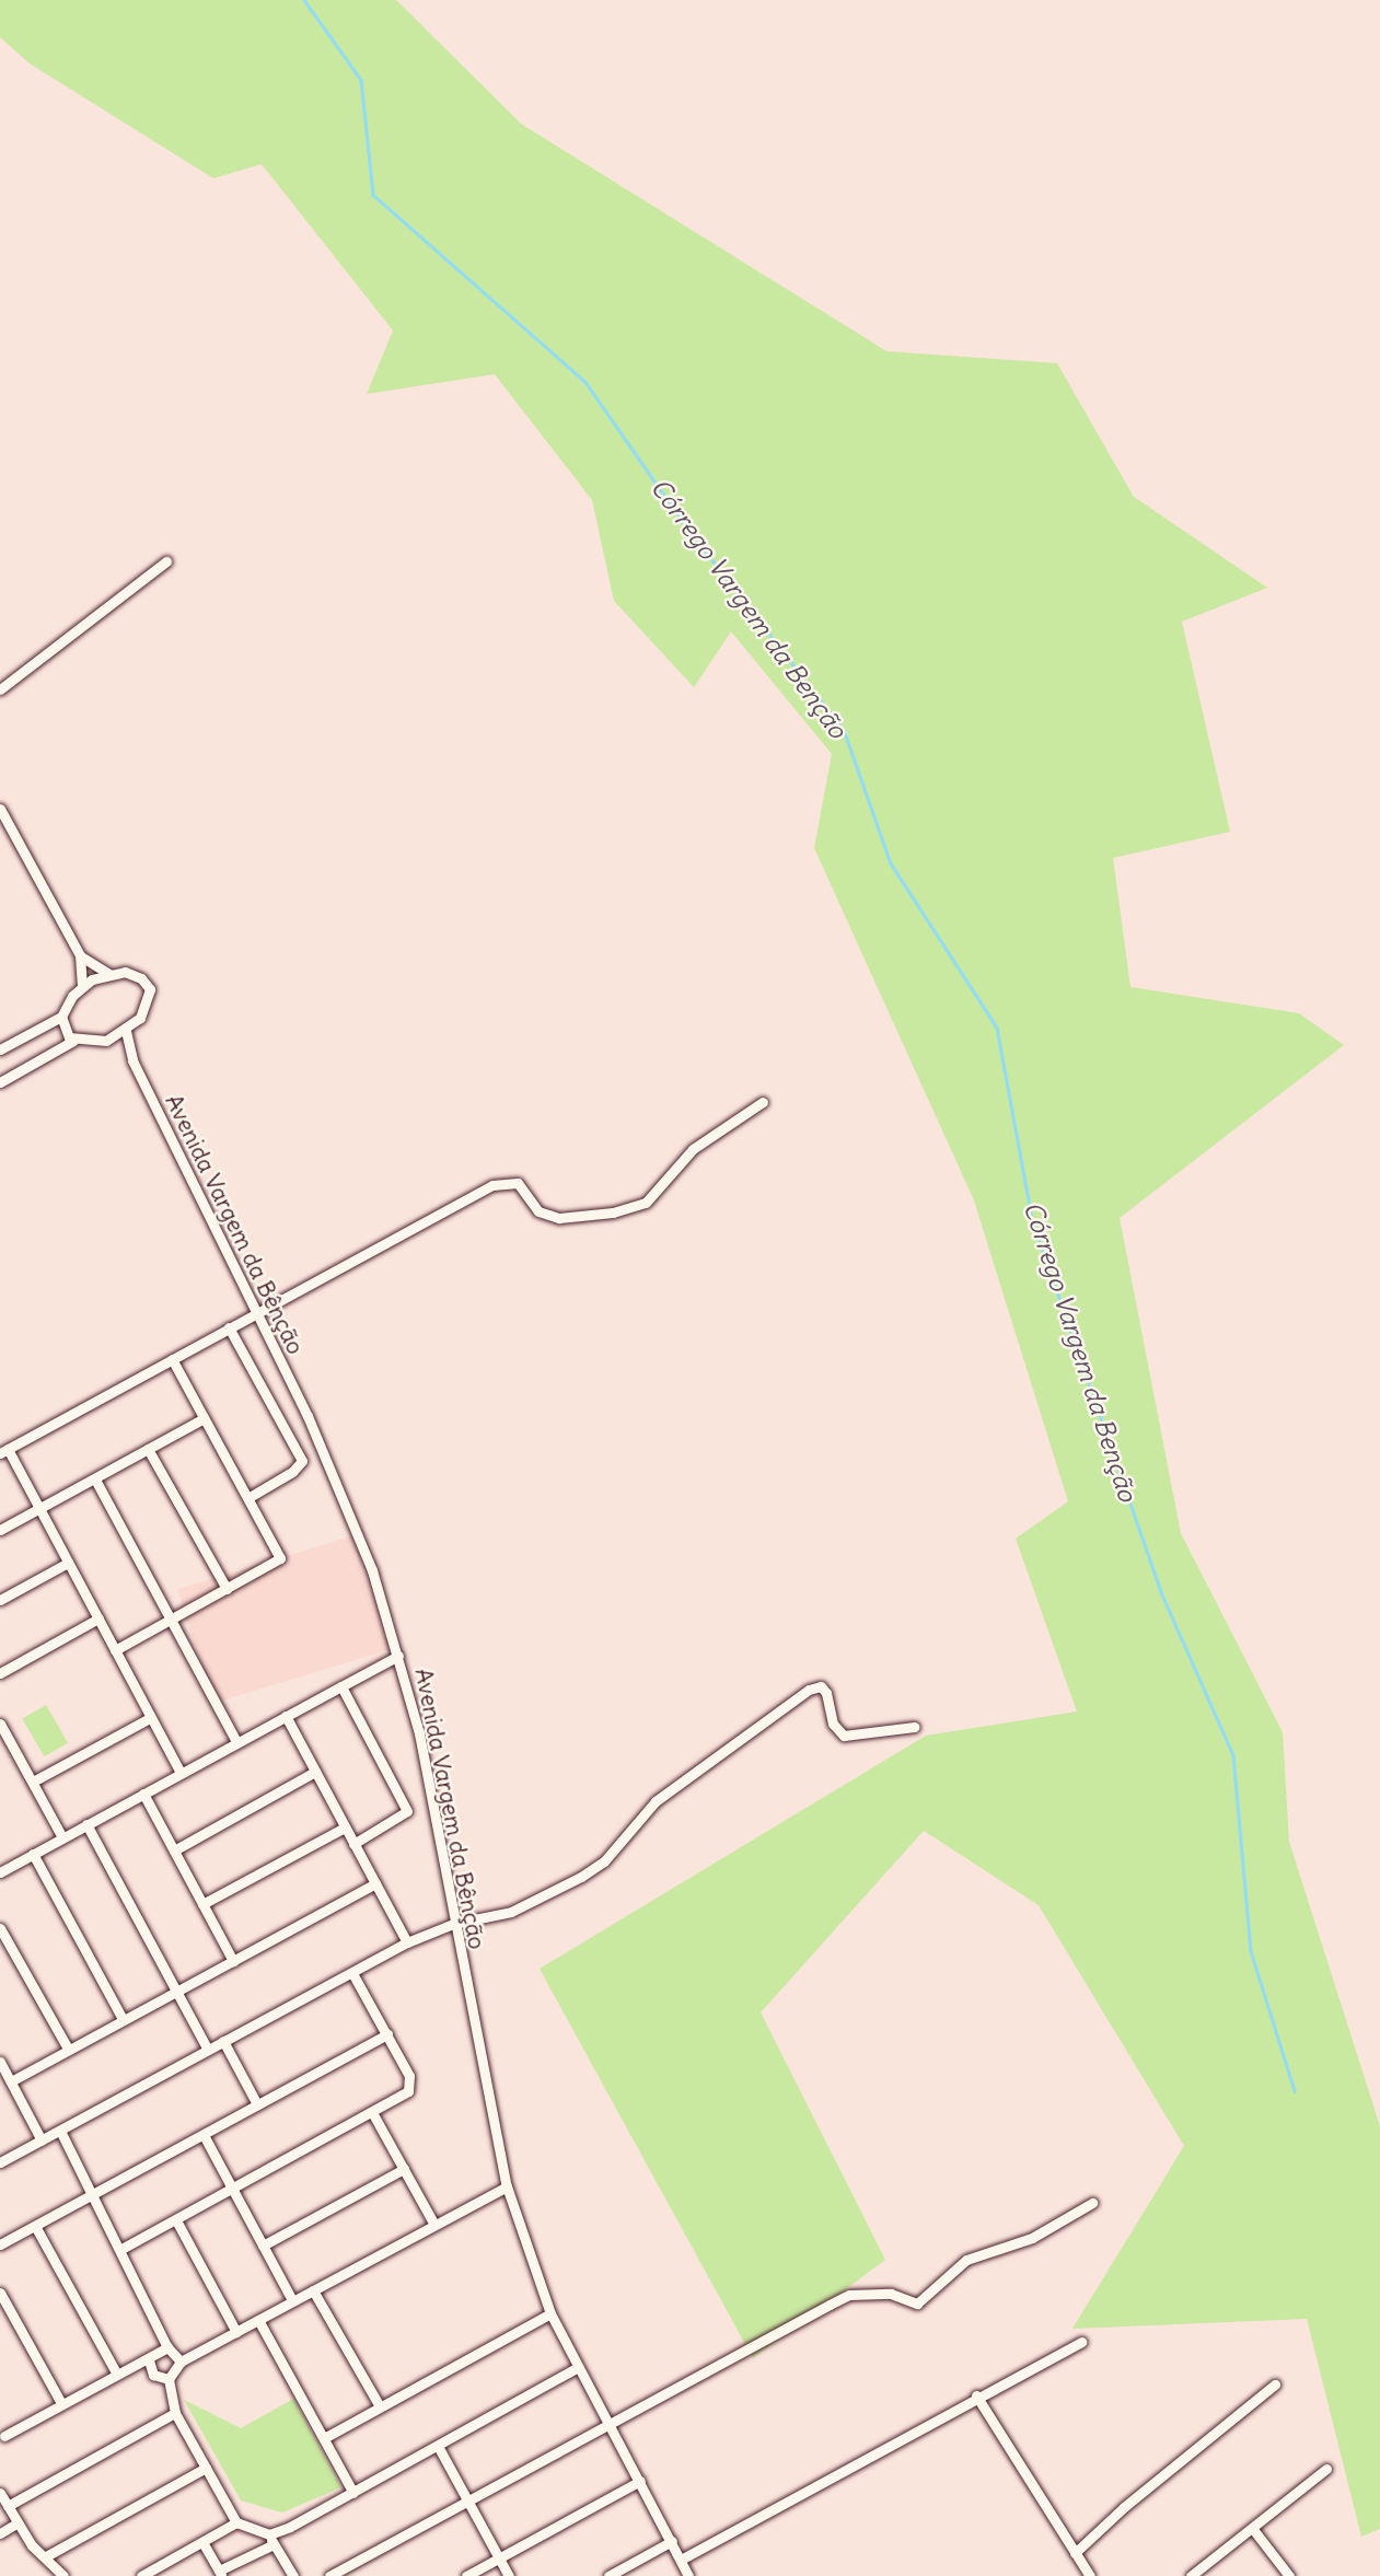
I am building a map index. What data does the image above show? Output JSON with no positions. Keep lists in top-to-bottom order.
{
  "streets": {
    "street": ["Avenida Vargem da Bênção"]
  },
  "water": ["Córrego Vargem da Benção"]
}
